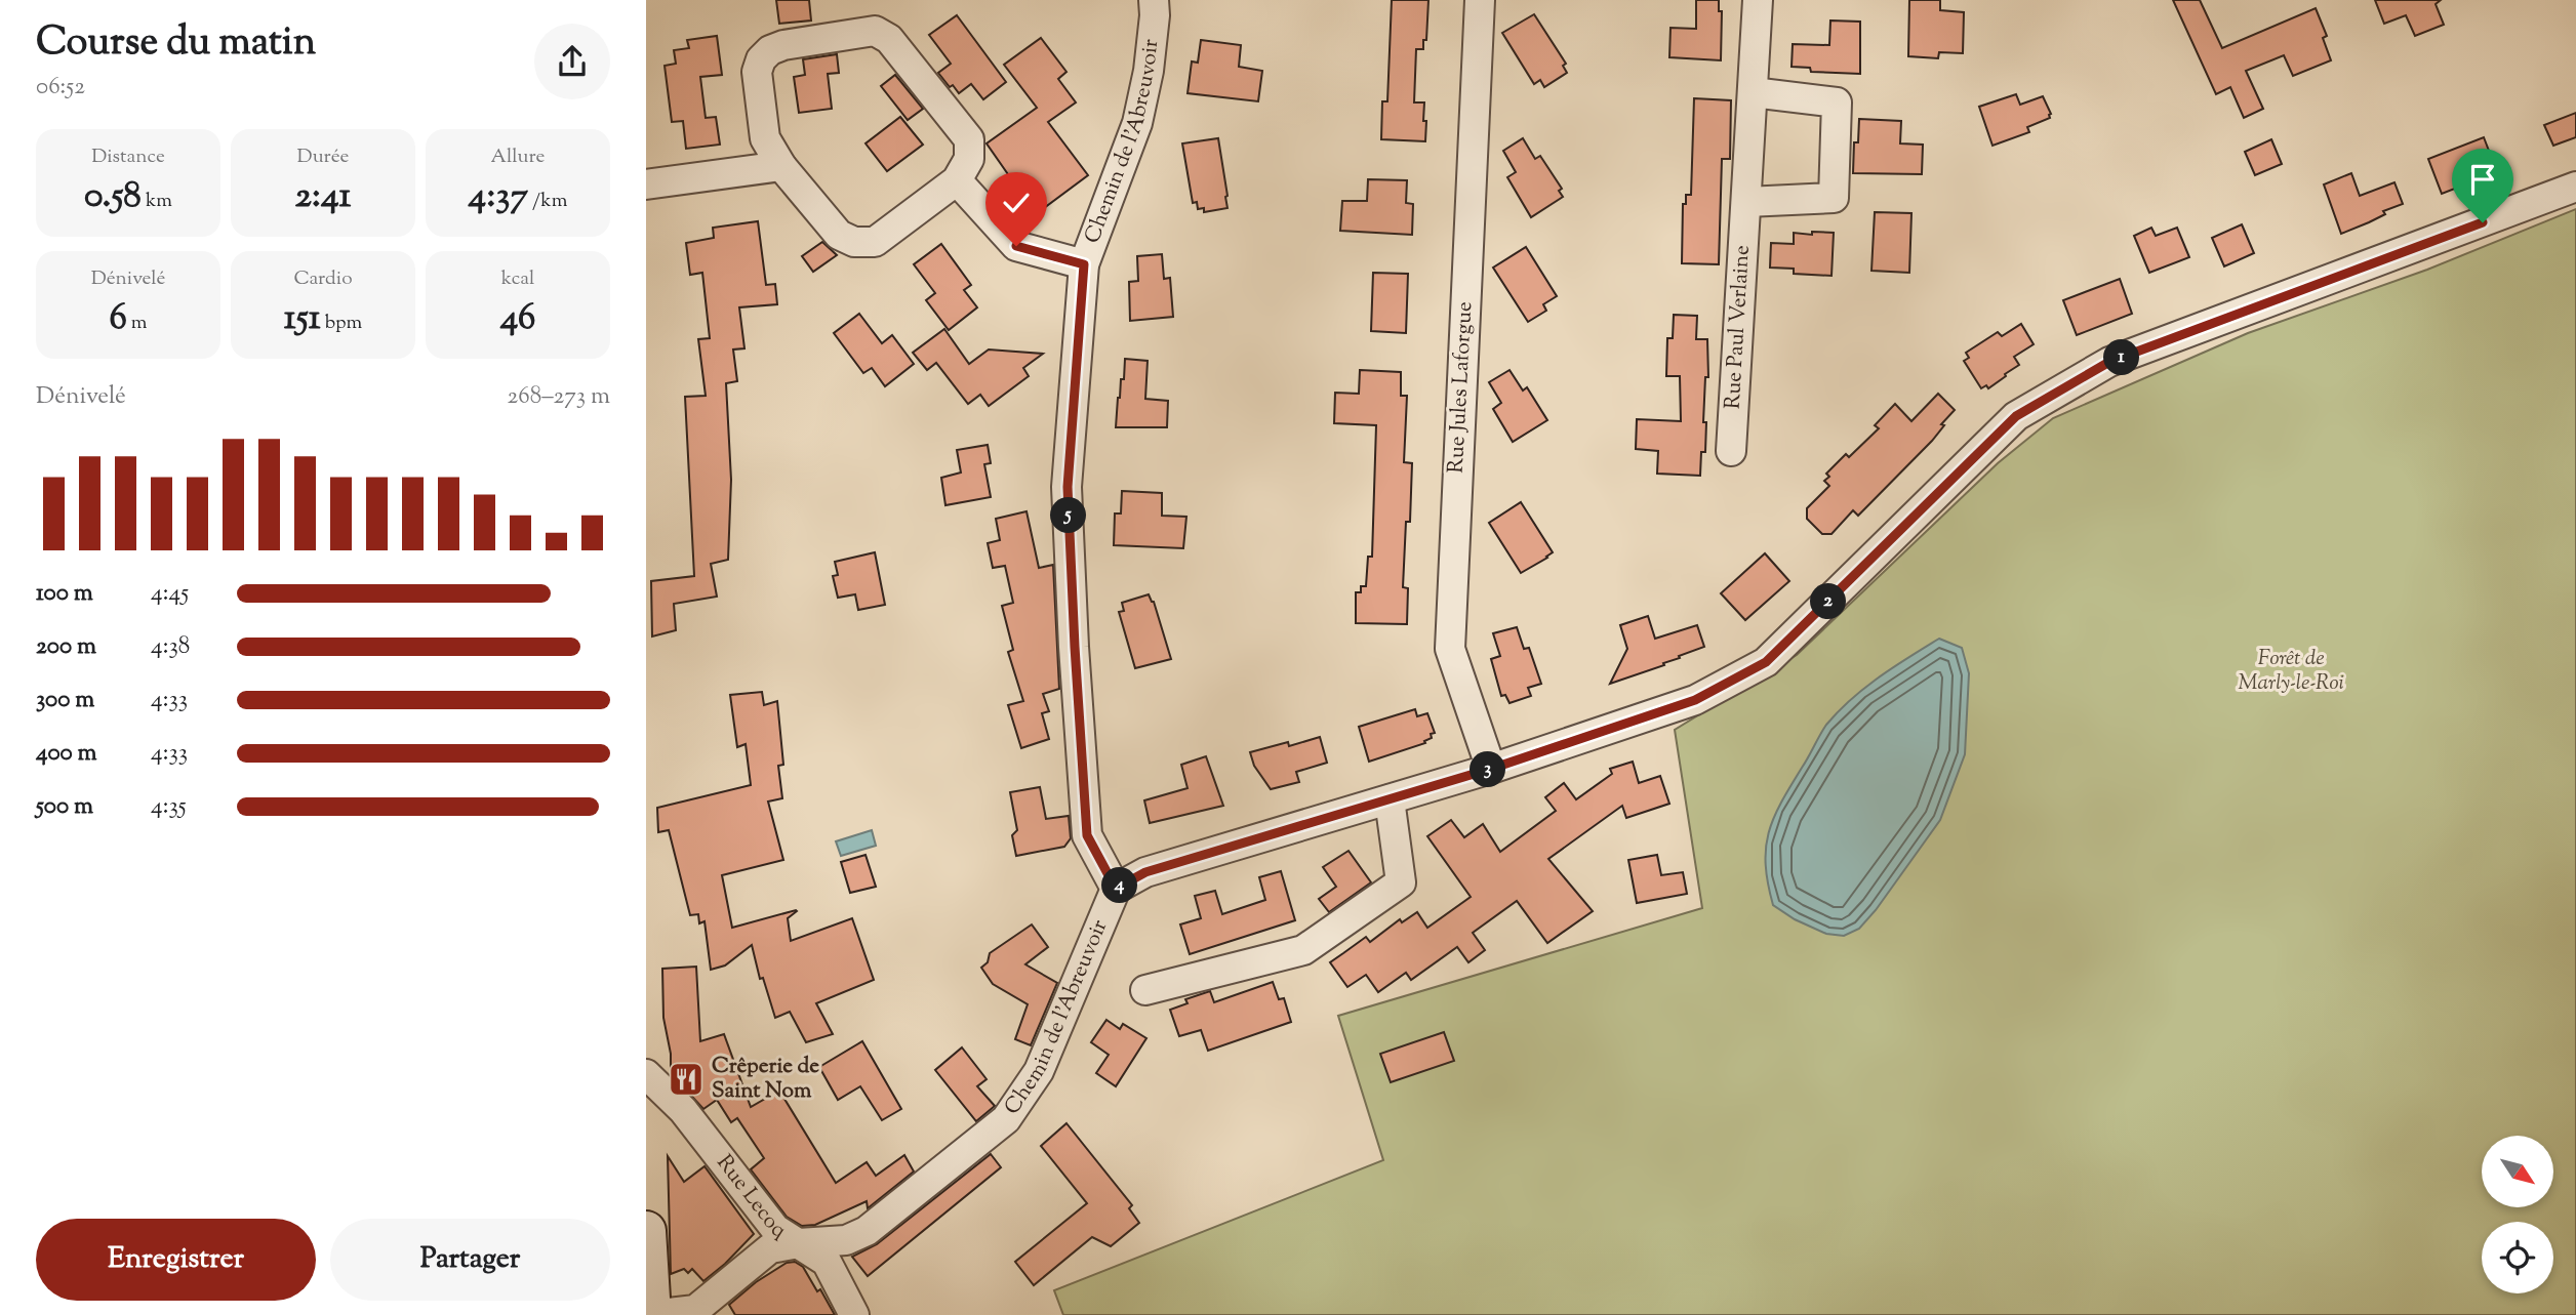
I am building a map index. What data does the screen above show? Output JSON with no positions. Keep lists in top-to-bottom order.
{
  "streets": {
    "street": [
      "Chemin de l'Abreuvoir",
      "Rue Paul Verlaine",
      "Rue Jules Laforgue",
      "Rue Lecoq"
    ]
  },
  "crossings": [
    ["Chemin de l'Abreuvoir", "Rue Lecoq"]
  ],
  "parks": ["Forêt de Marly-le-Roi"],
  "places": {
    "restaurant": ["Crêperie de Saint Nom"]
  },
  "north": "bottom right",
  "page": {
    "heading": ["Course du matin", "06:52"],
    "stats": [
      ["Distance", "0.58 km"],
      ["Durée", "2:41"],
      ["Allure", "4:37 /km"],
      ["Dénivelé", "6 m"],
      ["Cardio", "151 bpm"],
      ["kcal", "46"]
    ],
    "pins": [
      "1",
      "5",
      "2",
      "3",
      "4"
    ],
    "chart": ["Dénivelé", "268–273 m"],
    "list": [
      {
        "name": "100 m",
        "note": "4:45"
      },
      {
        "name": "200 m",
        "note": "4:38"
      },
      {
        "name": "300 m",
        "note": "4:33"
      },
      {
        "name": "400 m",
        "note": "4:33"
      },
      {
        "name": "500 m",
        "note": "4:35"
      }
    ],
    "buttons": ["Enregistrer", "Partager"]
  }
}
